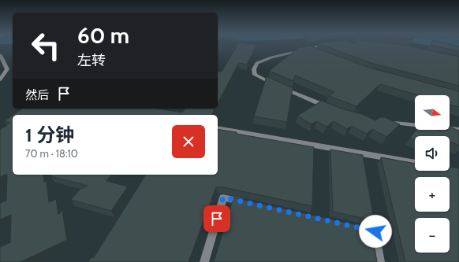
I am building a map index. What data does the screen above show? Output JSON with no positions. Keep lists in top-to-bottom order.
{
  "north": "right",
  "page": {
    "turn": ["60 m", "左转"],
    "then": "然后",
    "map_buttons": ["+", "−"],
    "heading": ["1 分钟", "70 m · 18:10"]
  }
}
